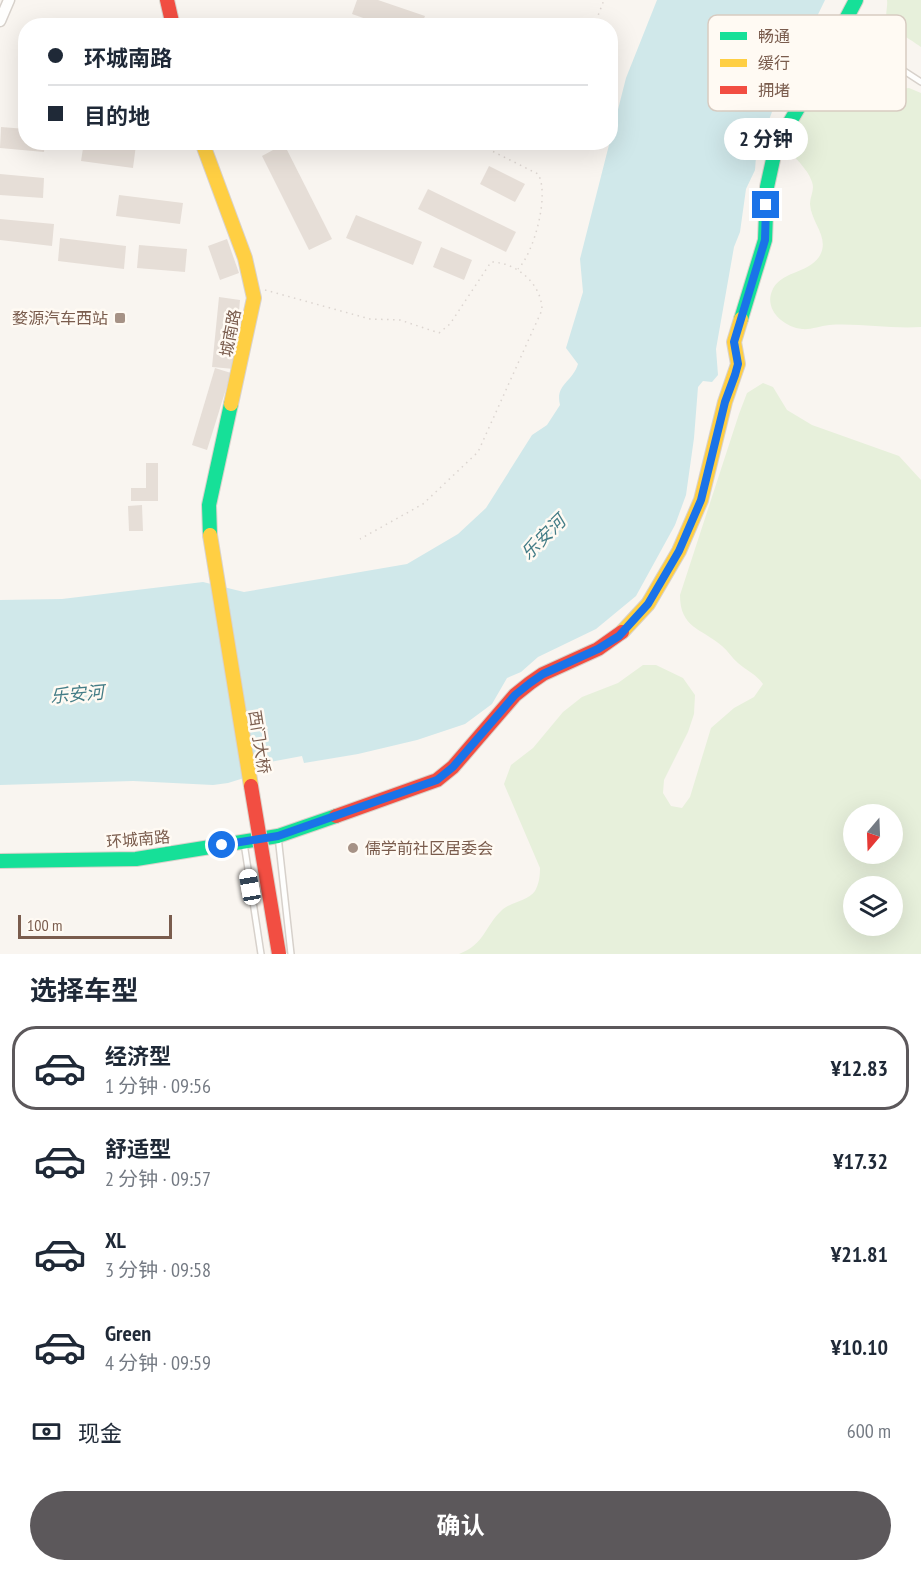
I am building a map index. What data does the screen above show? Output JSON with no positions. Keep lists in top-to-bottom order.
{
  "streets": {
    "street": ["城南路", "西门大桥", "环城南路"]
  },
  "crossings": [
    ["城南路", "西门大桥"]
  ],
  "water": ["乐安河"],
  "places": {
    "transit": ["婺源汽车西站"],
    "other": ["儒学前社区居委会"]
  },
  "legend": ["畅通", "缓行", "拥堵"],
  "scale_bar": "100 m",
  "north": "bottom",
  "page": {
    "banner": ["环城南路", "目的地"],
    "bubble": "2 分钟",
    "scale": "100 m",
    "heading": "选择车型",
    "list": [
      {
        "name": "经济型",
        "note": "1 分钟 · 09:56",
        "value": "¥12.83"
      },
      {
        "name": "舒适型",
        "note": "2 分钟 · 09:57",
        "value": "¥17.32"
      },
      {
        "name": "XL",
        "note": "3 分钟 · 09:58",
        "value": "¥21.81"
      },
      {
        "name": "Green",
        "note": "4 分钟 · 09:59",
        "value": "¥10.10"
      }
    ],
    "pay": ["现金", "600 m"],
    "buttons": "确认"
  }
}
